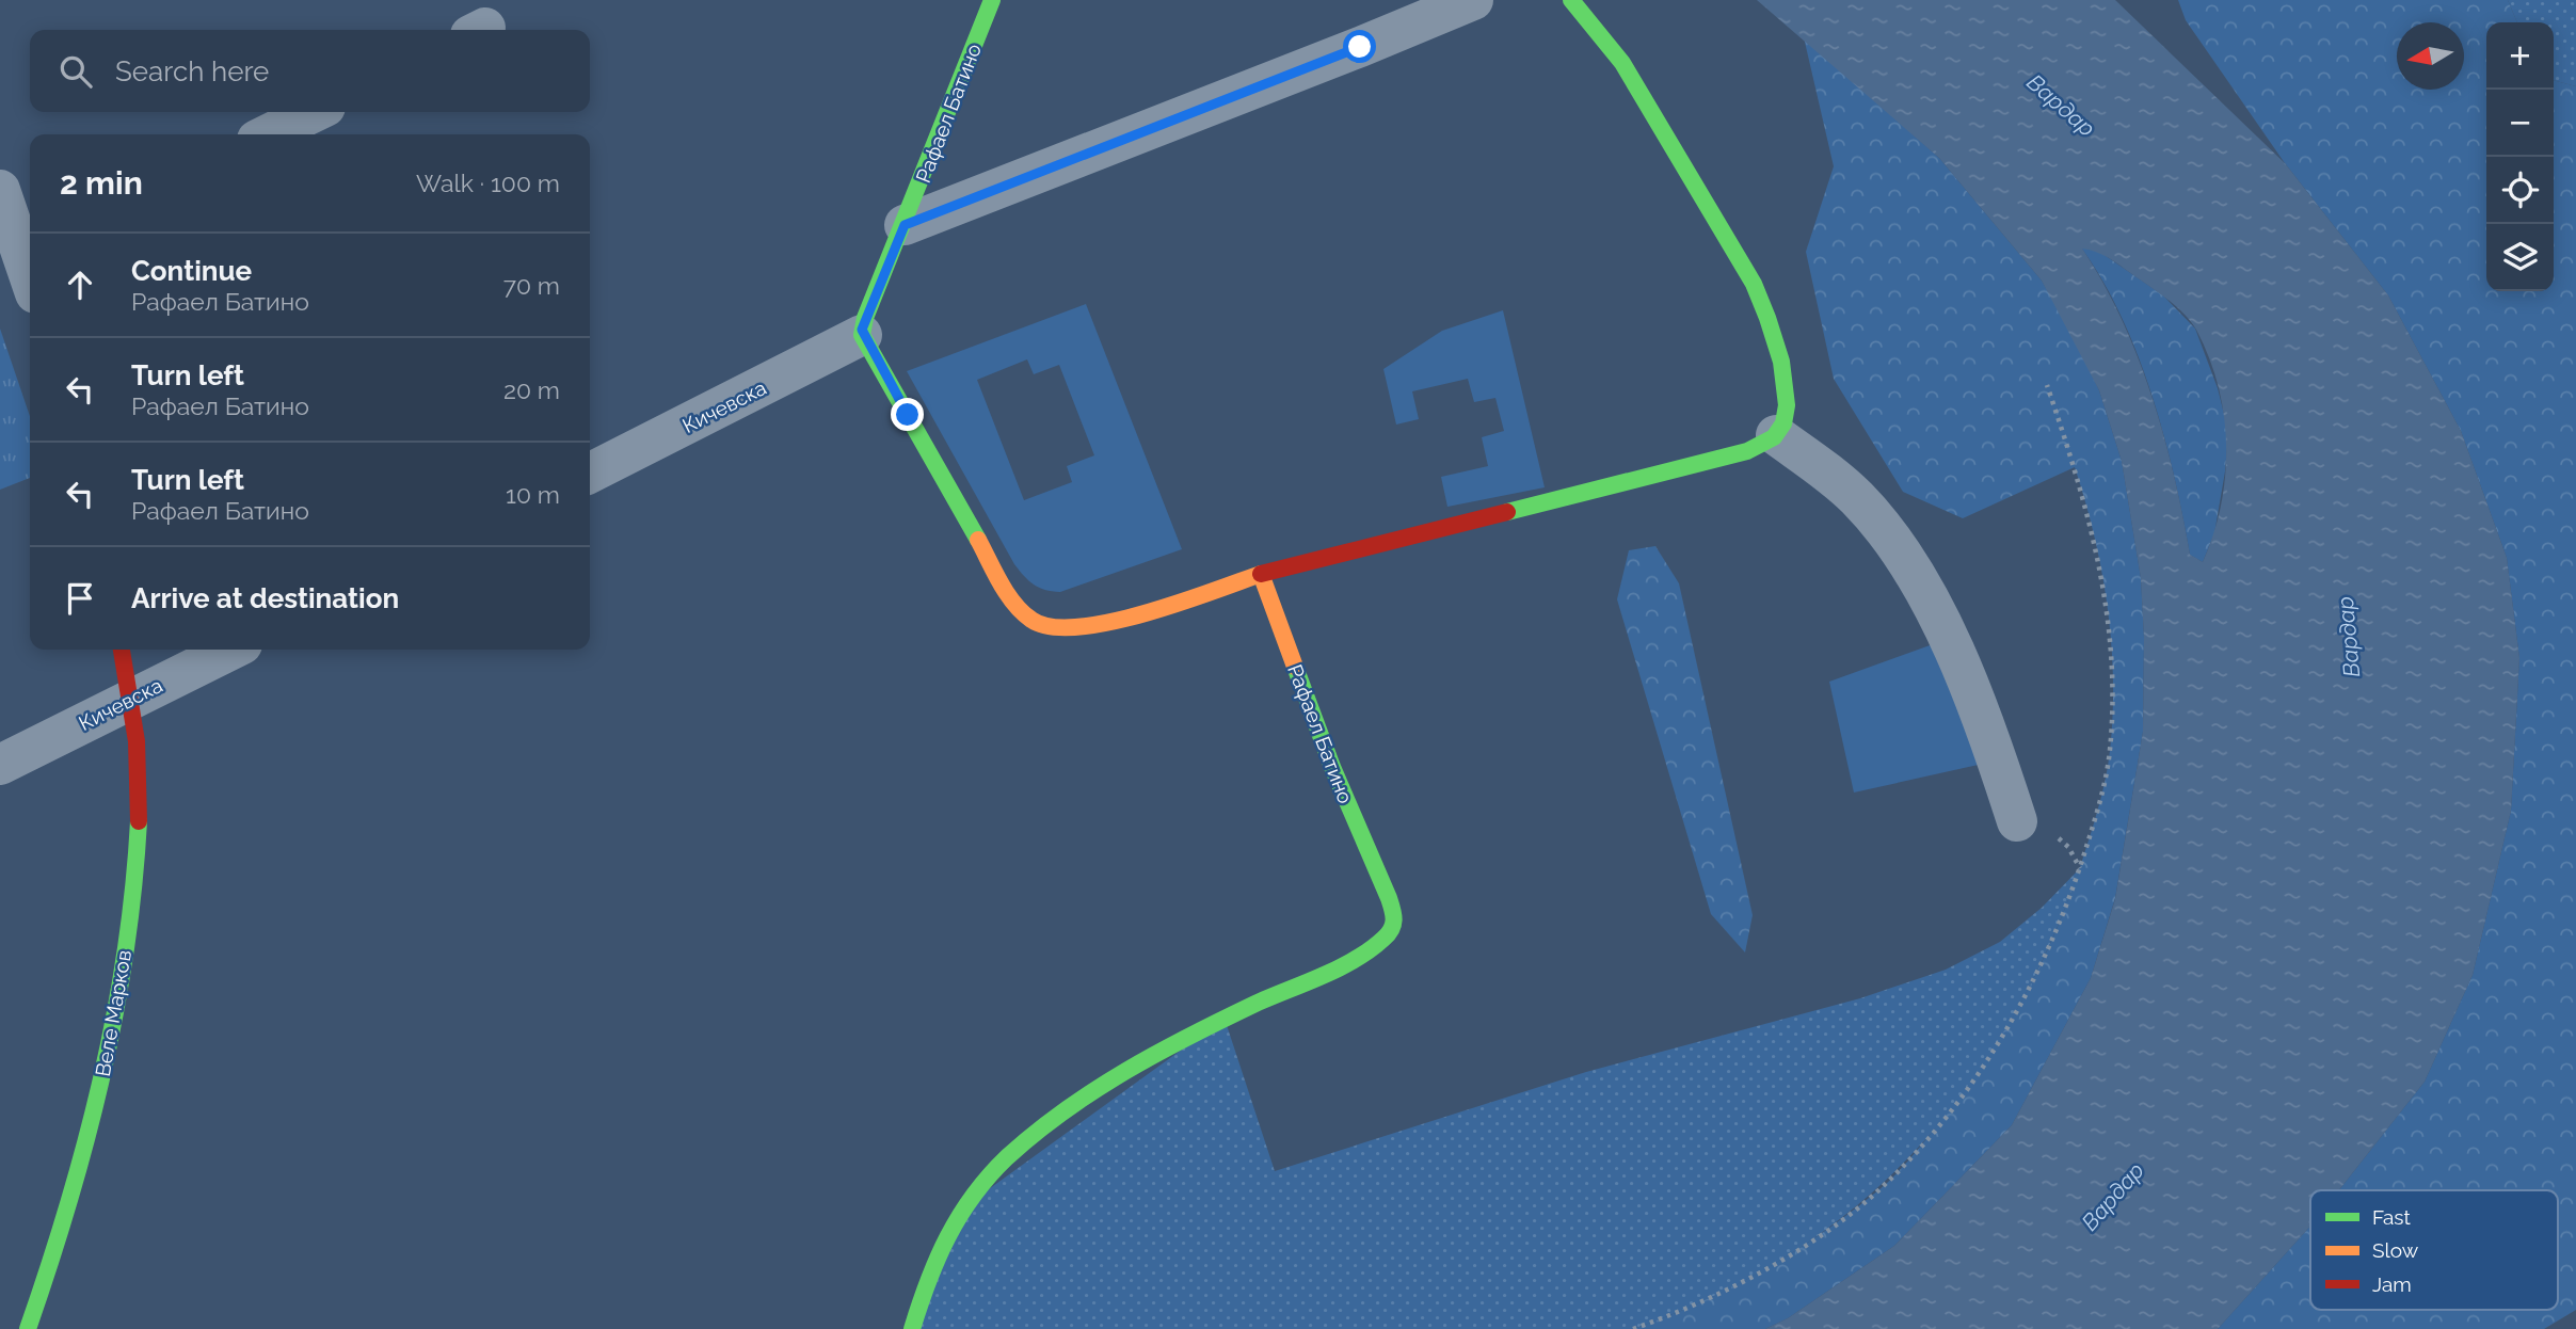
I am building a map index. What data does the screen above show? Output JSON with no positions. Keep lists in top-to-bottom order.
{
  "streets": {
    "street": ["Рафаел Батино", "Кичевска", "Веле Марков"]
  },
  "crossings": [
    ["Рафаел Батино", "Кичевска"],
    ["Кичевска", "Веле Марков"]
  ],
  "water": ["Вардар"],
  "legend": ["Fast", "Slow", "Jam"],
  "north": "left",
  "page": {
    "map_buttons": ["+", "−"],
    "search": "Search here",
    "heading": ["2 min", "Walk · 100 m"],
    "list": [
      ["Continue", "Рафаел Батино", "70 m"],
      ["Turn left", "Рафаел Батино", "20 m"],
      ["Turn left", "Рафаел Батино", "10 m"],
      "Arrive at destination"
    ]
  }
}
